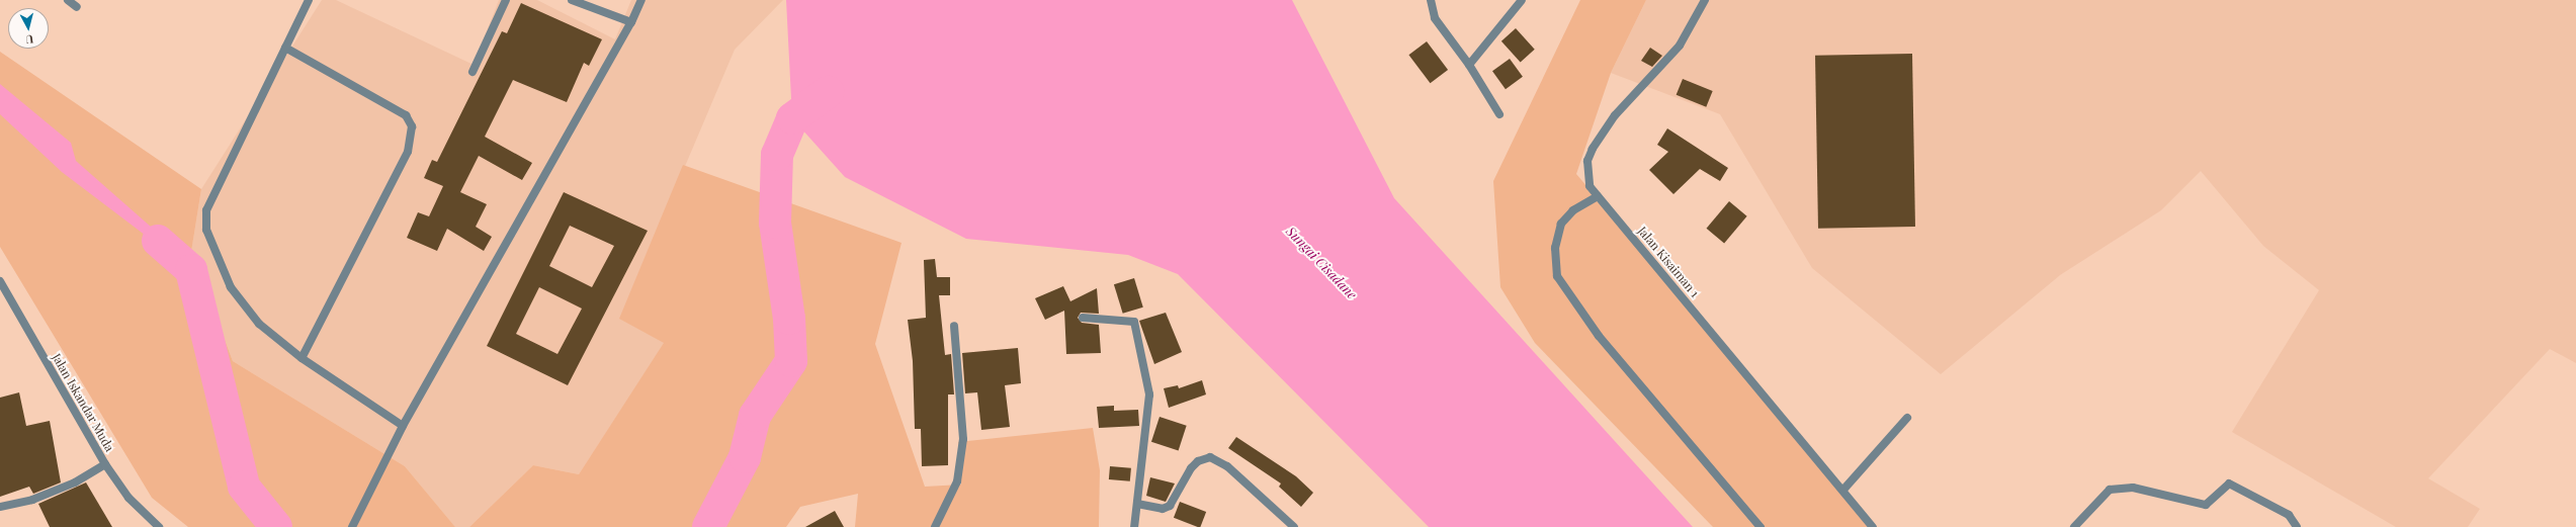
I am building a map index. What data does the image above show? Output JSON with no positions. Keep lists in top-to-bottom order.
{
  "streets": {
    "street": ["Jalan Kisaiman 1", "Jalan Iskandar Muda"]
  },
  "water": ["Sungai Cisadane"],
  "north": "bottom"
}
